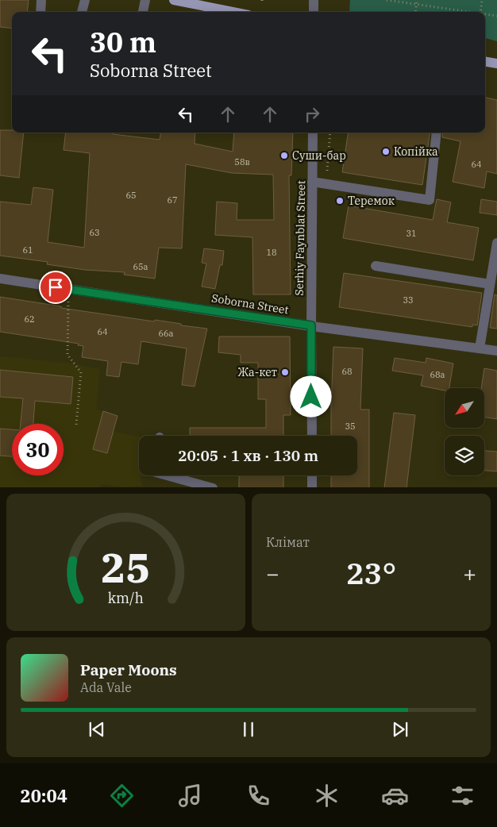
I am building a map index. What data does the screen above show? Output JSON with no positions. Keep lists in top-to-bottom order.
{
  "streets": {
    "street": ["Serhiy Faynblat Street", "Soborna Street"]
  },
  "crossings": [
    ["Serhiy Faynblat Street", "Soborna Street"]
  ],
  "places": [
    "Копійка",
    "Суши-бар",
    "Теремок",
    "Жа-кет"
  ],
  "house_numbers": [
    "58в",
    "64",
    "65",
    "67",
    "63",
    "31",
    "61",
    "18",
    "65а",
    "33",
    "62",
    "64",
    "66а",
    "68",
    "68а",
    "35"
  ],
  "north": "bottom left",
  "page": {
    "turn": ["30 m", "Soborna Street"],
    "limit": "30",
    "trip": "20:05 · 1 хв · 130 m",
    "tile": "Клімат",
    "heat": ["−", "23°", "+"],
    "song": ["Paper Moons", "Ada Vale"],
    "tabs": "20:04",
    "gauge": ["25", "km/h"]
  }
}
